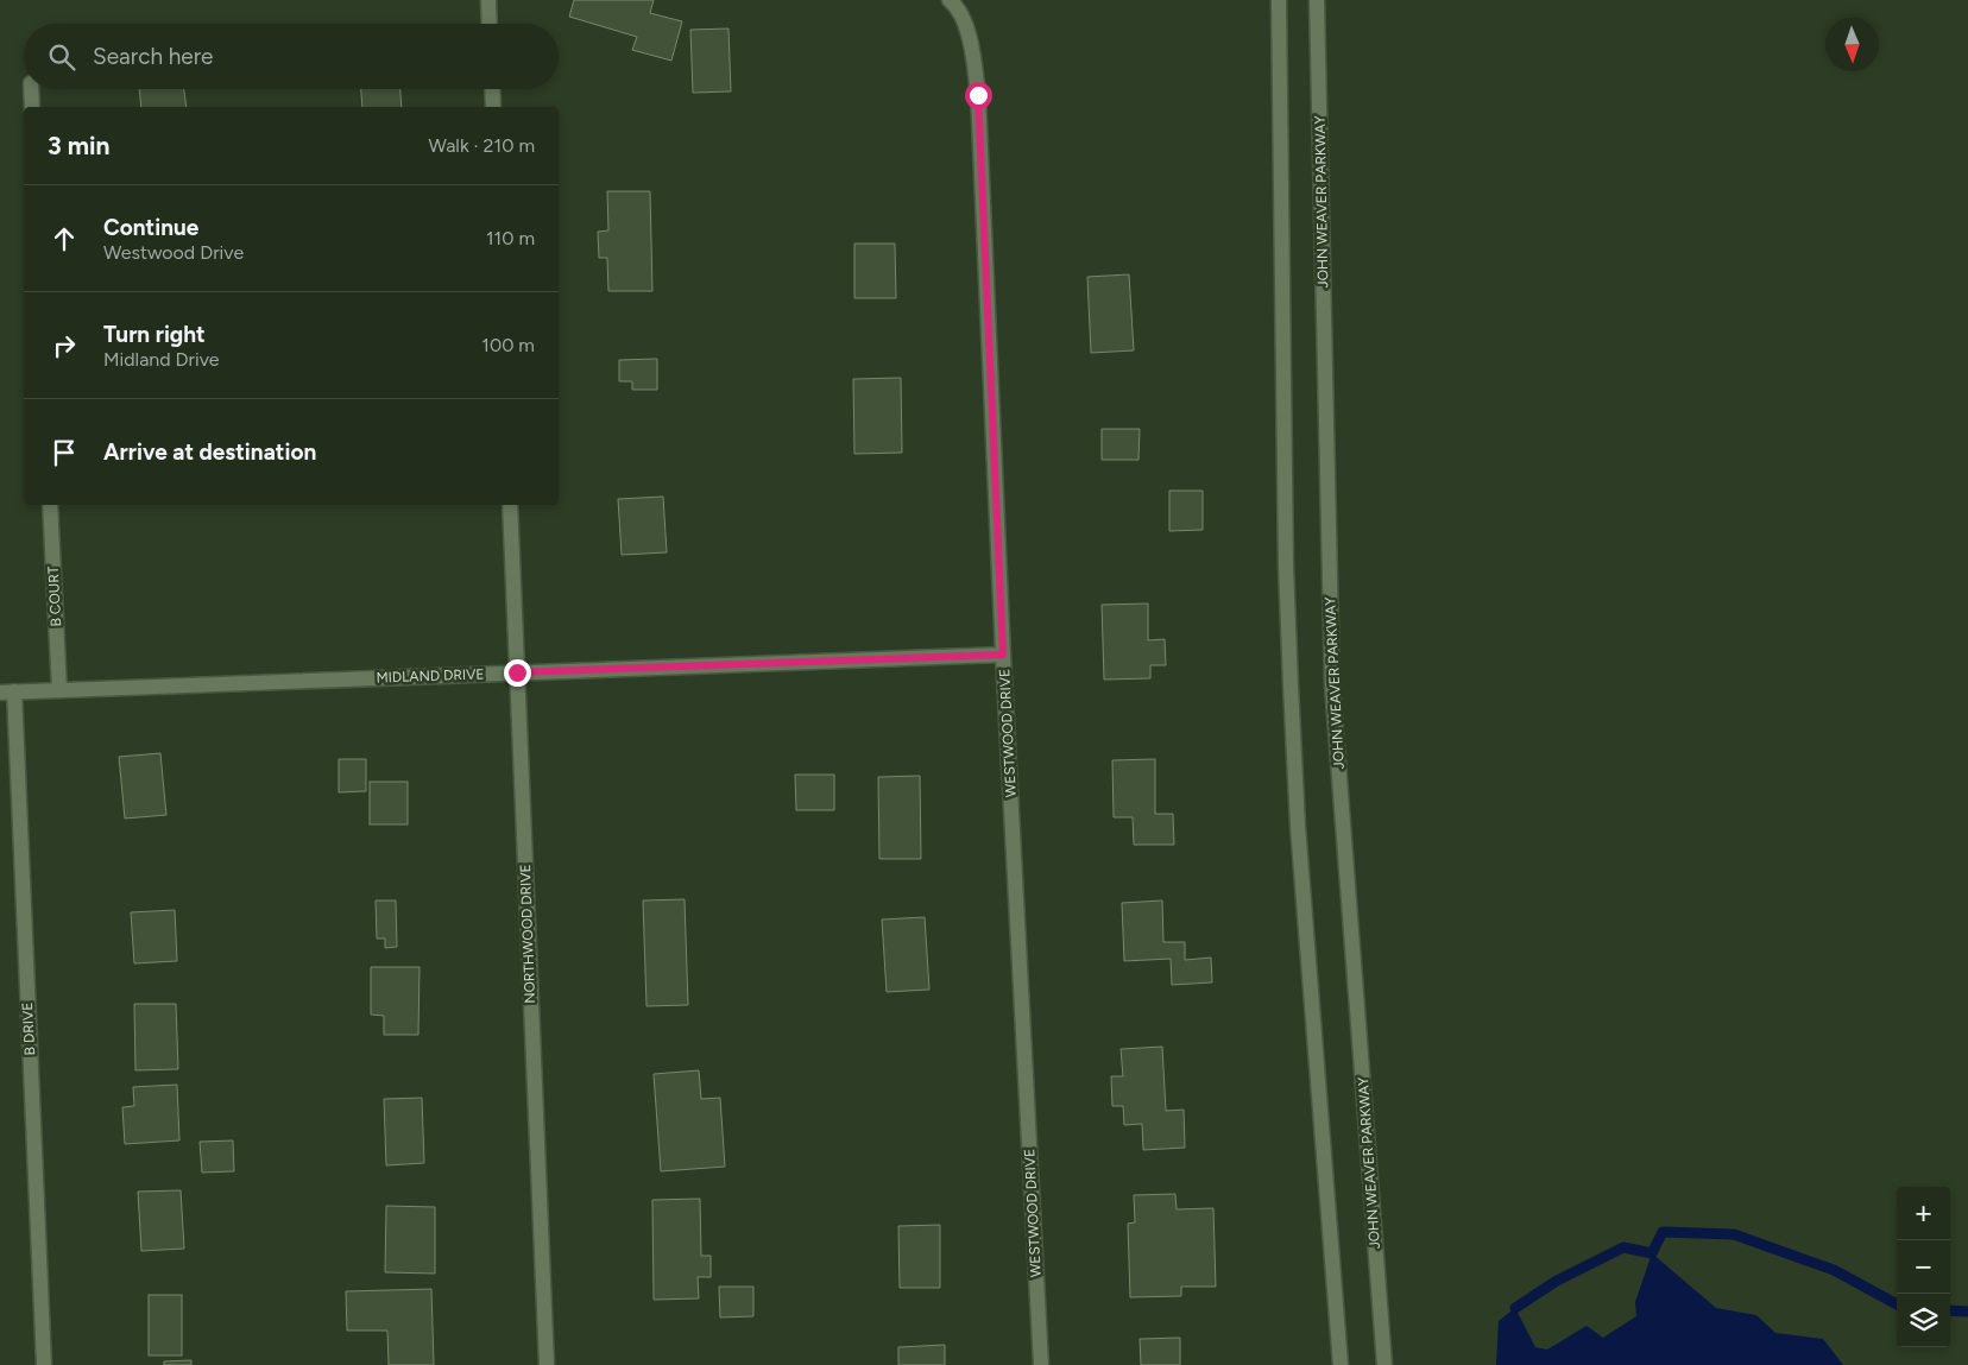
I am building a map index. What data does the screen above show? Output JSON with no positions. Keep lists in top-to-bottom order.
{
  "streets": {
    "street": [
      "JOHN WEAVER PARKWAY",
      "B COURT",
      "MIDLAND DRIVE",
      "WESTWOOD DRIVE",
      "NORTHWOOD DRIVE",
      "B DRIVE"
    ]
  },
  "crossings": [
    ["B COURT", "MIDLAND DRIVE"],
    ["MIDLAND DRIVE", "WESTWOOD DRIVE"],
    ["MIDLAND DRIVE", "NORTHWOOD DRIVE"],
    ["MIDLAND DRIVE", "B DRIVE"]
  ],
  "north": "bottom",
  "page": {
    "search": "Search here",
    "heading": ["3 min", "Walk · 210 m"],
    "list": [
      ["Continue", "Westwood Drive", "110 m"],
      ["Turn right", "Midland Drive", "100 m"],
      "Arrive at destination"
    ],
    "map_buttons": ["+", "−"]
  }
}
